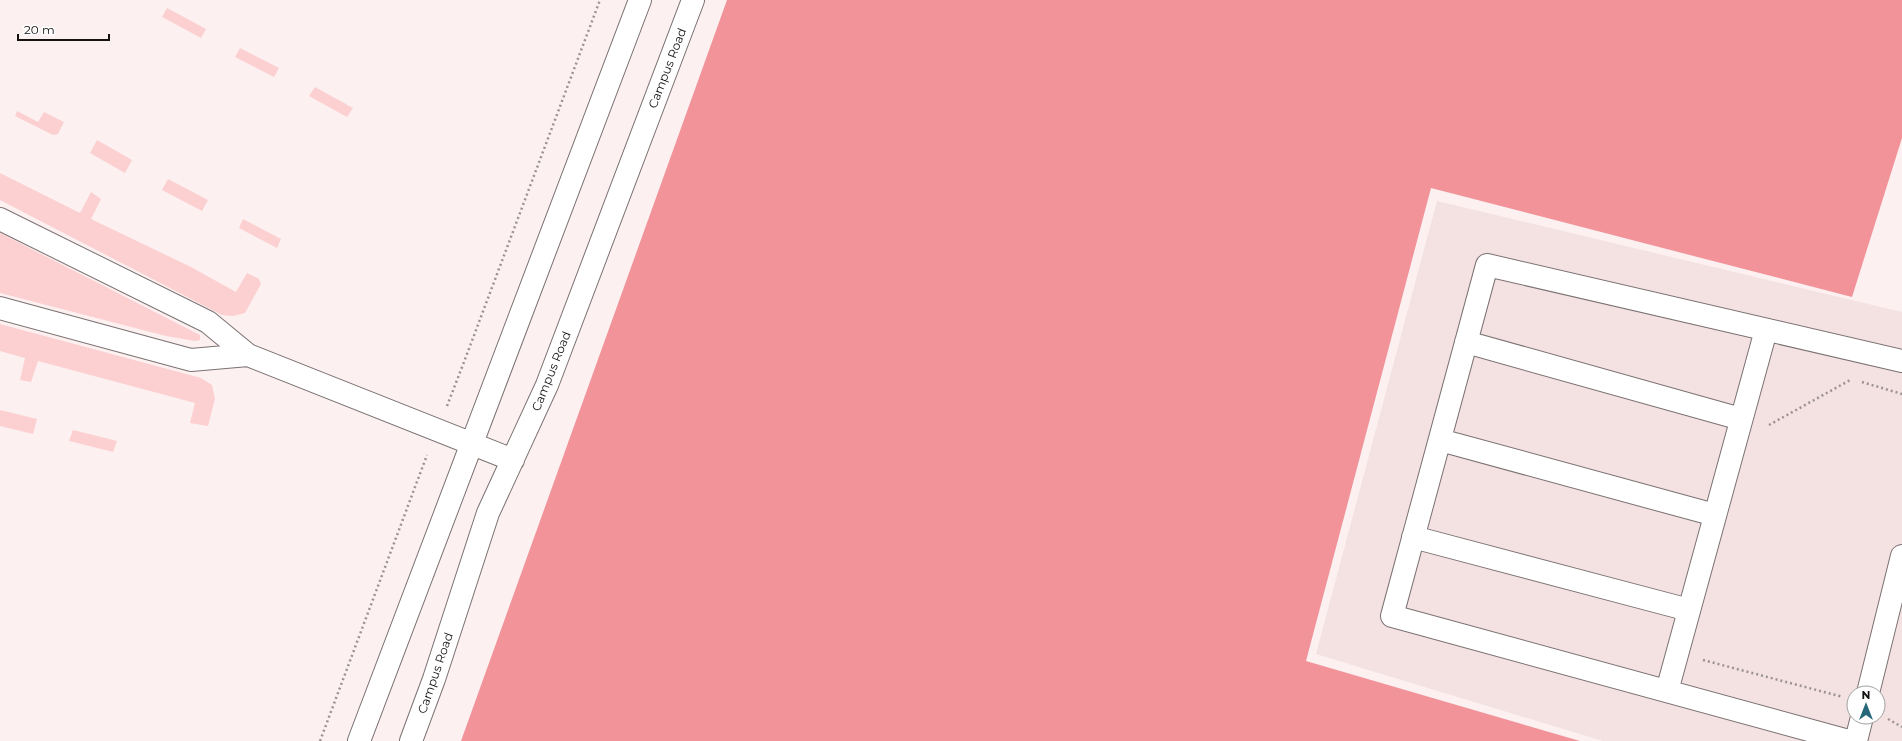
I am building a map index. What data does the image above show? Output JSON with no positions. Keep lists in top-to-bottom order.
{
  "streets": {
    "street": ["Campus Road"]
  },
  "scale_bar": "20 m",
  "north": "top"
}
